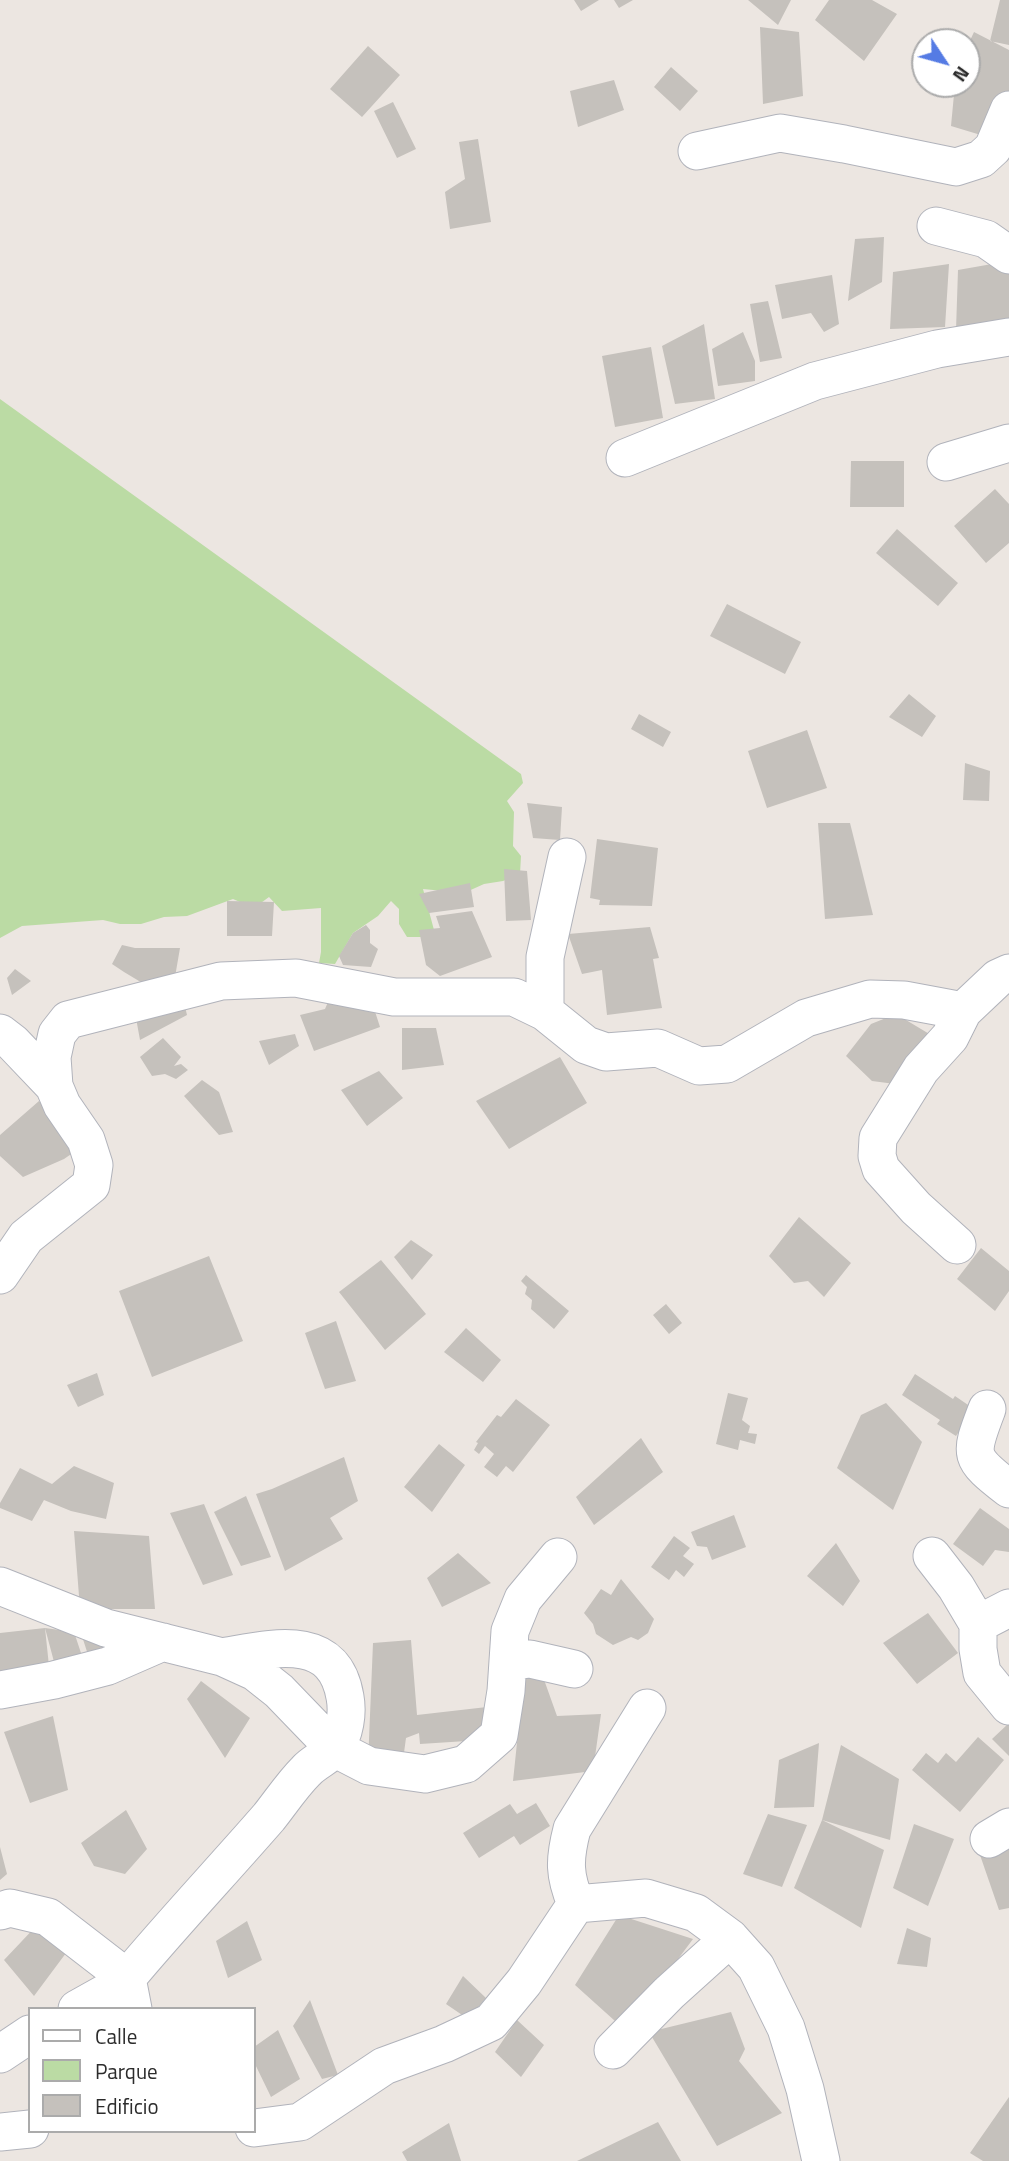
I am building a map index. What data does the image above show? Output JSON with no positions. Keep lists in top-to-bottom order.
{
  "legend": ["Calle", "Parque", "Edificio"],
  "north": "bottom right"
}
